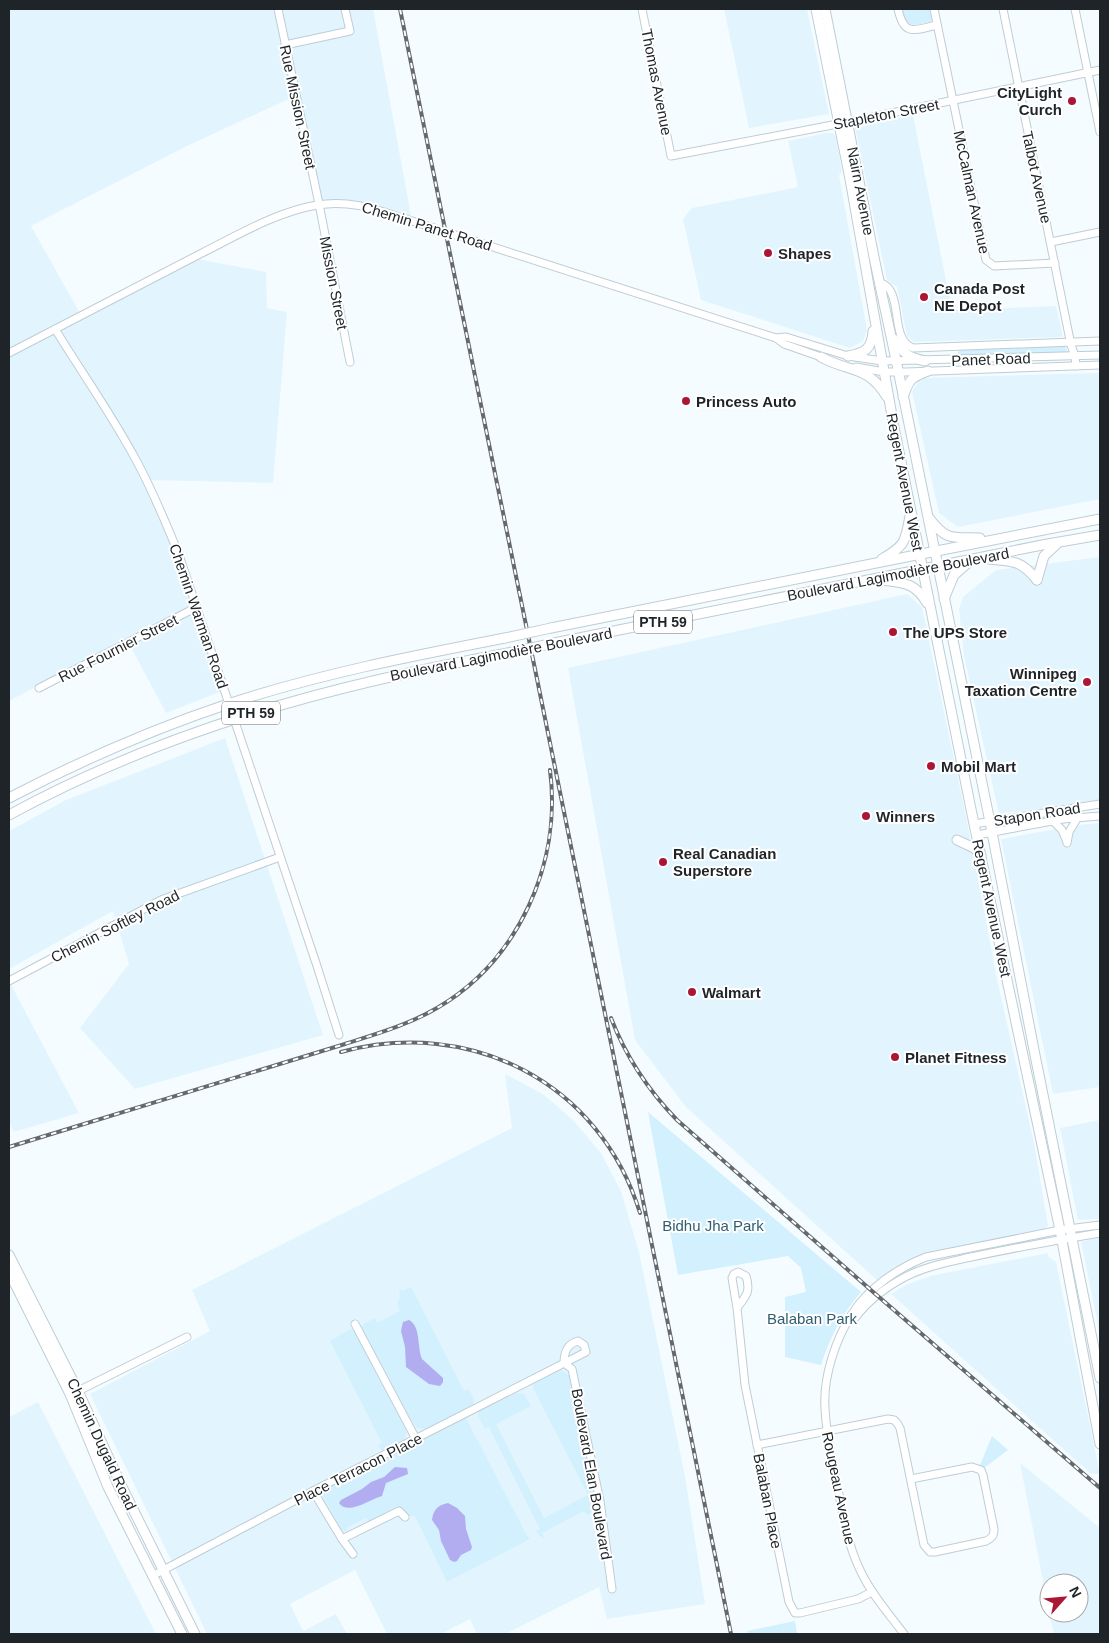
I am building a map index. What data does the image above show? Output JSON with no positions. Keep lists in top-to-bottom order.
{
  "streets": {
    "main road": [
      "Nairn Avenue",
      "Regent Avenue West",
      "Boulevard Lagimodière Boulevard",
      "PTH 59",
      "Chemin Dugald Road"
    ],
    "street": [
      "Thomas Avenue",
      "Rue Mission Street",
      "Stapleton Street",
      "Talbot Avenue",
      "McCalman Avenue",
      "Chemin Panet Road",
      "Mission Street",
      "Panet Road",
      "Chemin Warman Road",
      "Rue Fournier Street",
      "Stapon Road",
      "Chemin Softley Road",
      "Place Terracon Place",
      "Boulevard Elan Boulevard",
      "Rougeau Avenue",
      "Balaban Place"
    ]
  },
  "crossings": [
    ["Thomas Avenue", "Stapleton Street"],
    ["Rue Mission Street", "Chemin Panet Road"],
    ["Rue Mission Street", "Mission Street"],
    ["Stapleton Street", "Talbot Avenue"],
    ["Stapleton Street", "Nairn Avenue"],
    ["Stapleton Street", "McCalman Avenue"],
    ["Talbot Avenue", "McCalman Avenue"],
    ["Talbot Avenue", "Panet Road"],
    ["Nairn Avenue", "Chemin Panet Road"],
    ["Nairn Avenue", "Panet Road"],
    ["Nairn Avenue", "Regent Avenue West"],
    ["Chemin Panet Road", "Mission Street"],
    ["Chemin Panet Road", "Panet Road"],
    ["Chemin Panet Road", "Regent Avenue West"],
    ["Chemin Panet Road", "Chemin Warman Road"],
    ["Panet Road", "Regent Avenue West"],
    ["Regent Avenue West", "Boulevard Lagimodière Boulevard"],
    ["Regent Avenue West", "Stapon Road"],
    ["Regent Avenue West", "Rougeau Avenue"],
    ["Boulevard Lagimodière Boulevard", "Chemin Warman Road"],
    ["Chemin Warman Road", "Rue Fournier Street"],
    ["Chemin Warman Road", "Chemin Softley Road"],
    ["Chemin Dugald Road", "Place Terracon Place"],
    ["Place Terracon Place", "Boulevard Elan Boulevard"],
    ["Rougeau Avenue", "Balaban Place"]
  ],
  "parks": ["Bidhu Jha Park", "Balaban Park"],
  "places": [
    "CityLight Curch",
    "Shapes",
    "Canada Post NE Depot",
    "Princess Auto",
    "The UPS Store",
    "Winnipeg Taxation Centre",
    "Mobil Mart",
    "Winners",
    "Real Canadian Superstore",
    "Walmart",
    "Planet Fitness"
  ],
  "north": "top right"
}
